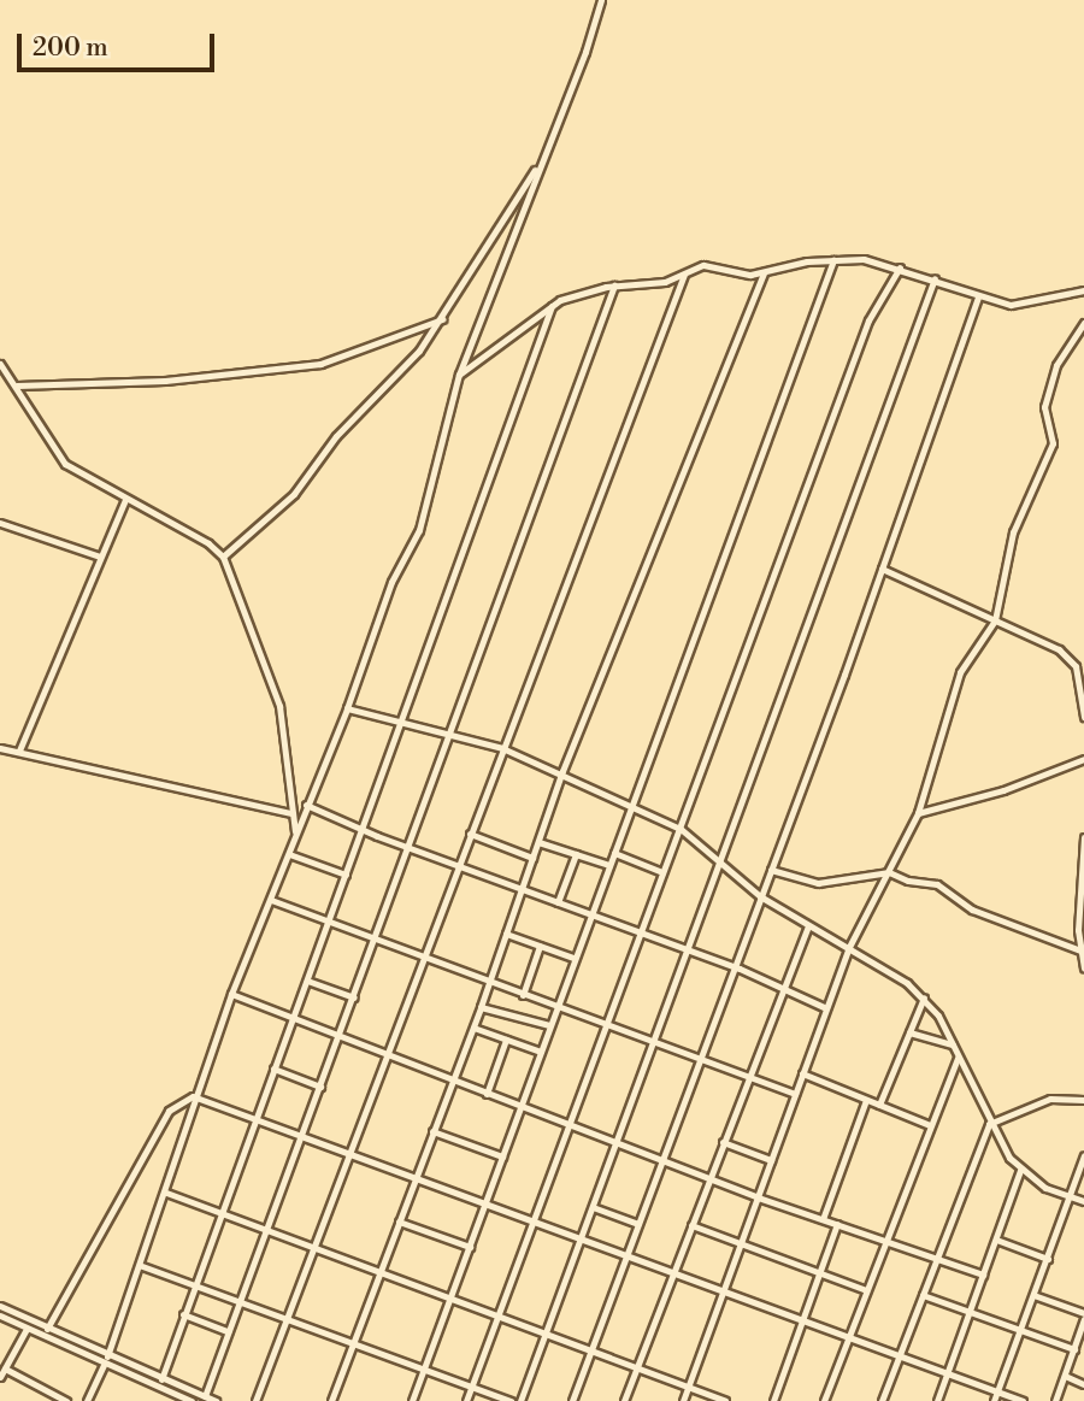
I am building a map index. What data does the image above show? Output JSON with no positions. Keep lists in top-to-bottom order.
{
  "scale_bar": "200 m"
}
